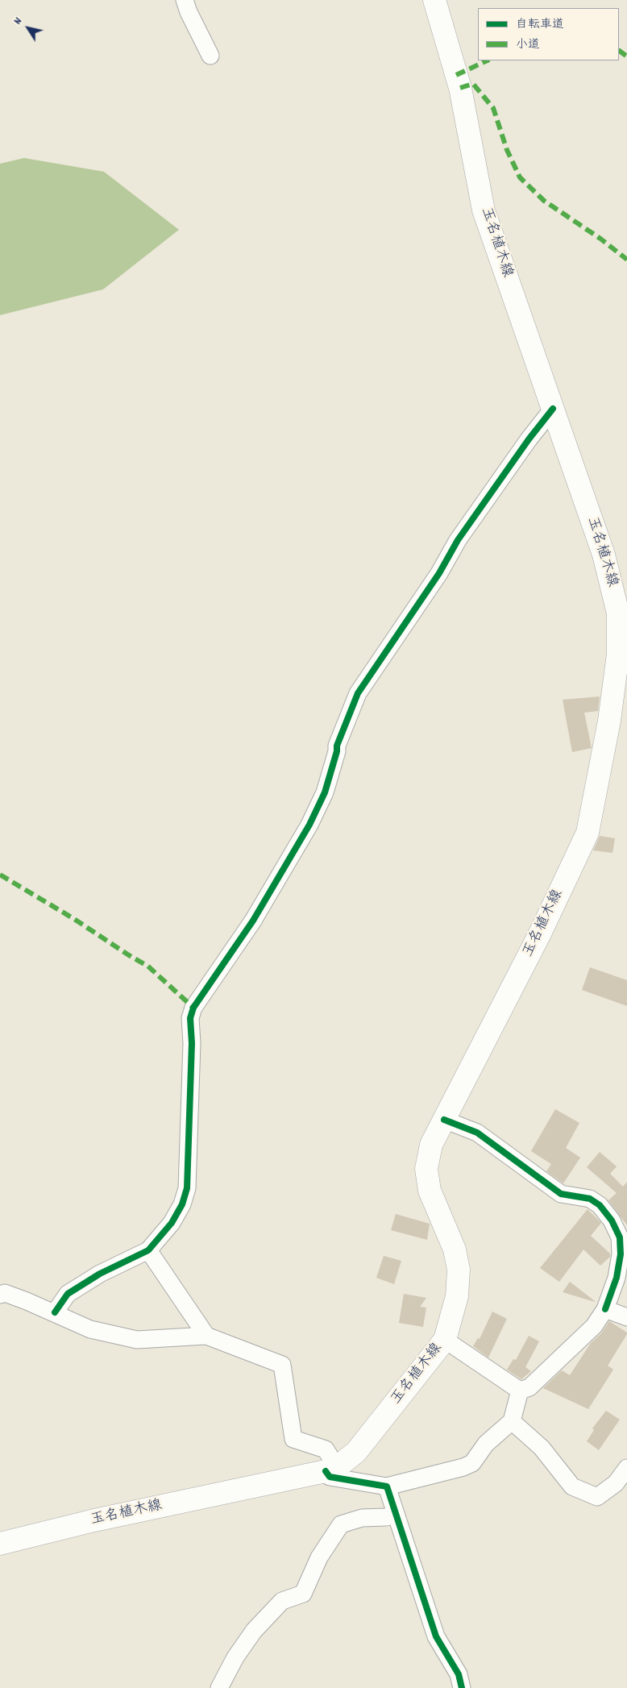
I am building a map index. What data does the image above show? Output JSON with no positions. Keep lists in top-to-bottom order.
{
  "streets": {
    "main road": ["玉名植木線"]
  },
  "legend": ["自転車道", "小道"],
  "north": "top left"
}
